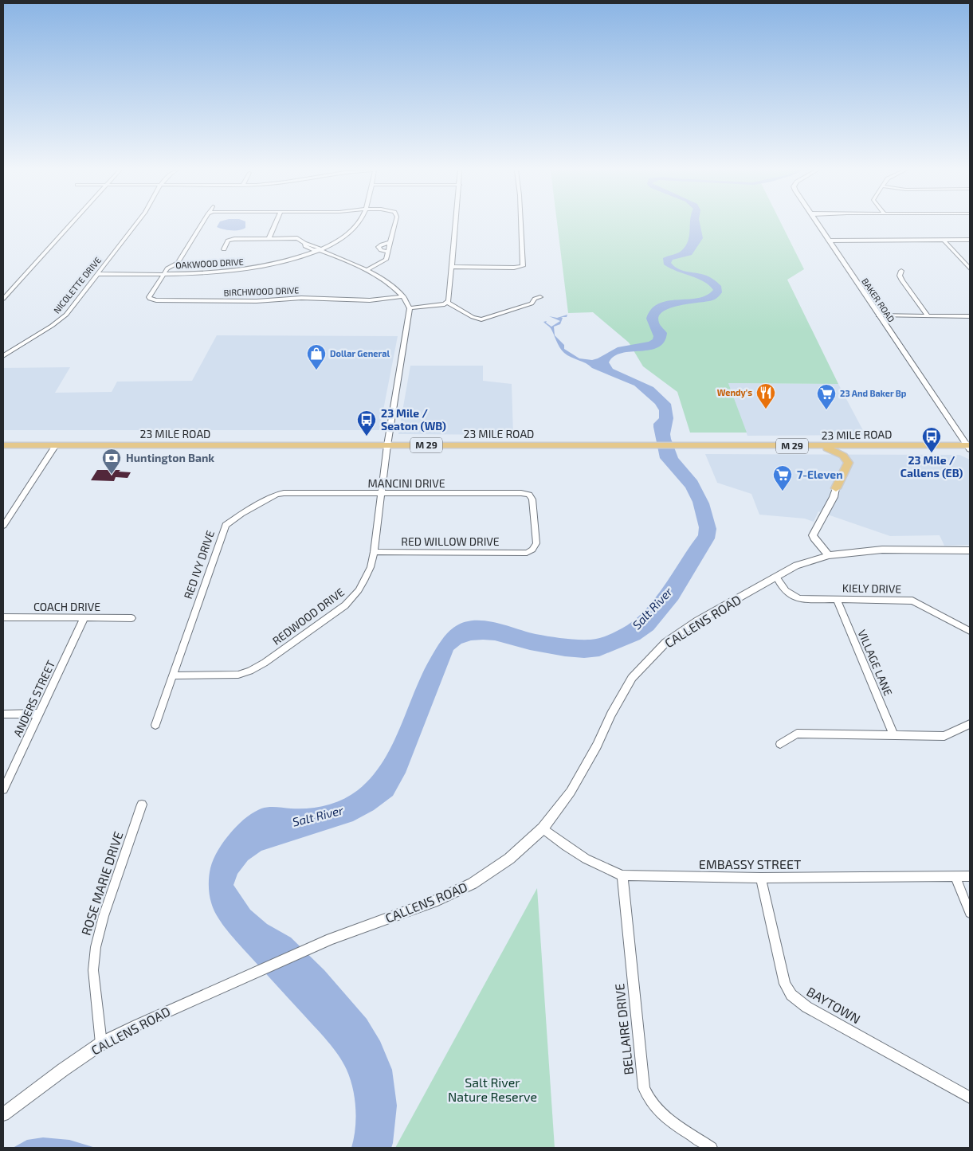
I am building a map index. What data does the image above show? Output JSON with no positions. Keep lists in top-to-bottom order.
{
  "streets": {
    "main road": ["23 MILE ROAD", "M 29"],
    "street": [
      "OAKWOOD DRIVE",
      "NICOLETTE DRIVE",
      "BIRCHWOOD DRIVE",
      "BAKER ROAD",
      "MANCINI DRIVE",
      "RED WILLOW DRIVE",
      "RED IVY DRIVE",
      "KIELY DRIVE",
      "COACH DRIVE",
      "REDWOOD DRIVE",
      "CALLENS ROAD",
      "VILLAGE LANE",
      "ANDERS STREET",
      "EMBASSY STREET",
      "ROSE MARIE DRIVE",
      "BAYTOWN",
      "BELLAIRE DRIVE"
    ]
  },
  "crossings": [
    ["OAKWOOD DRIVE", "NICOLETTE DRIVE"],
    ["OAKWOOD DRIVE", "BIRCHWOOD DRIVE"],
    ["BAKER ROAD", "23 MILE ROAD"],
    ["23 MILE ROAD", "REDWOOD DRIVE"],
    ["MANCINI DRIVE", "RED WILLOW DRIVE"],
    ["MANCINI DRIVE", "RED IVY DRIVE"],
    ["MANCINI DRIVE", "REDWOOD DRIVE"],
    ["RED WILLOW DRIVE", "REDWOOD DRIVE"],
    ["RED IVY DRIVE", "REDWOOD DRIVE"],
    ["KIELY DRIVE", "CALLENS ROAD"],
    ["KIELY DRIVE", "VILLAGE LANE"],
    ["COACH DRIVE", "ANDERS STREET"],
    ["CALLENS ROAD", "EMBASSY STREET"],
    ["CALLENS ROAD", "ROSE MARIE DRIVE"],
    ["EMBASSY STREET", "BAYTOWN"],
    ["EMBASSY STREET", "BELLAIRE DRIVE"]
  ],
  "water": ["Salt River"],
  "parks": ["Salt River Nature Reserve"],
  "places": {
    "shop": ["Dollar General"],
    "restaurant": ["Wendy's"],
    "supermarket": ["23 And Baker Bp", "7-Eleven"],
    "bus stop": ["23 Mile / Seaton (WB)", "23 Mile / Callens (EB)"],
    "bank": ["Huntington Bank"]
  }
}
